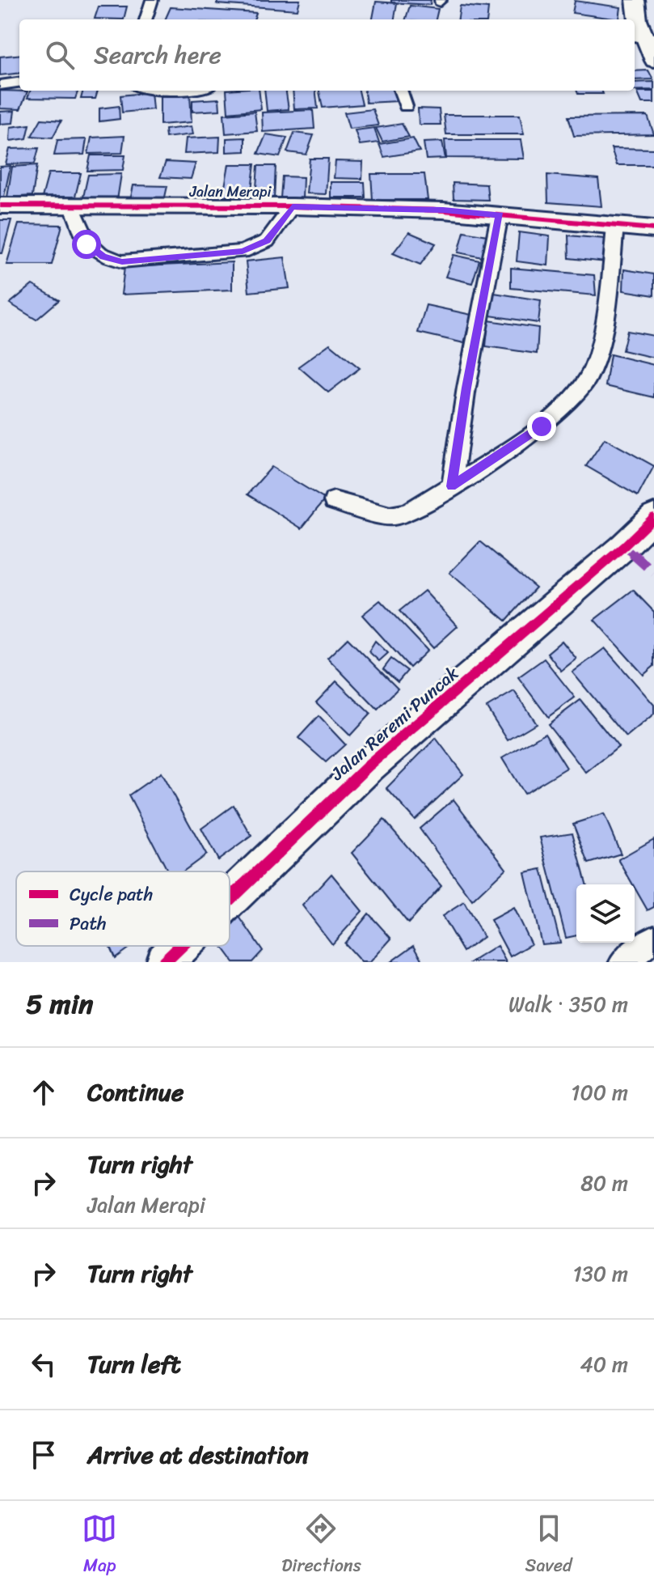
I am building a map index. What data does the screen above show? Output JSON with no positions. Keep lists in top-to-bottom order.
{
  "streets": {
    "street": ["Jalan Merapi", "Jalan Reremi Puncak"]
  },
  "legend": ["Cycle path", "Path"],
  "page": {
    "search": "Search here",
    "heading": ["5 min", "Walk · 350 m"],
    "list": [
      ["Continue", "100 m"],
      ["Turn right", "Jalan Merapi", "80 m"],
      ["Turn right", "130 m"],
      ["Turn left", "40 m"],
      "Arrive at destination"
    ],
    "nav": ["Map", "Directions", "Saved"]
  }
}
